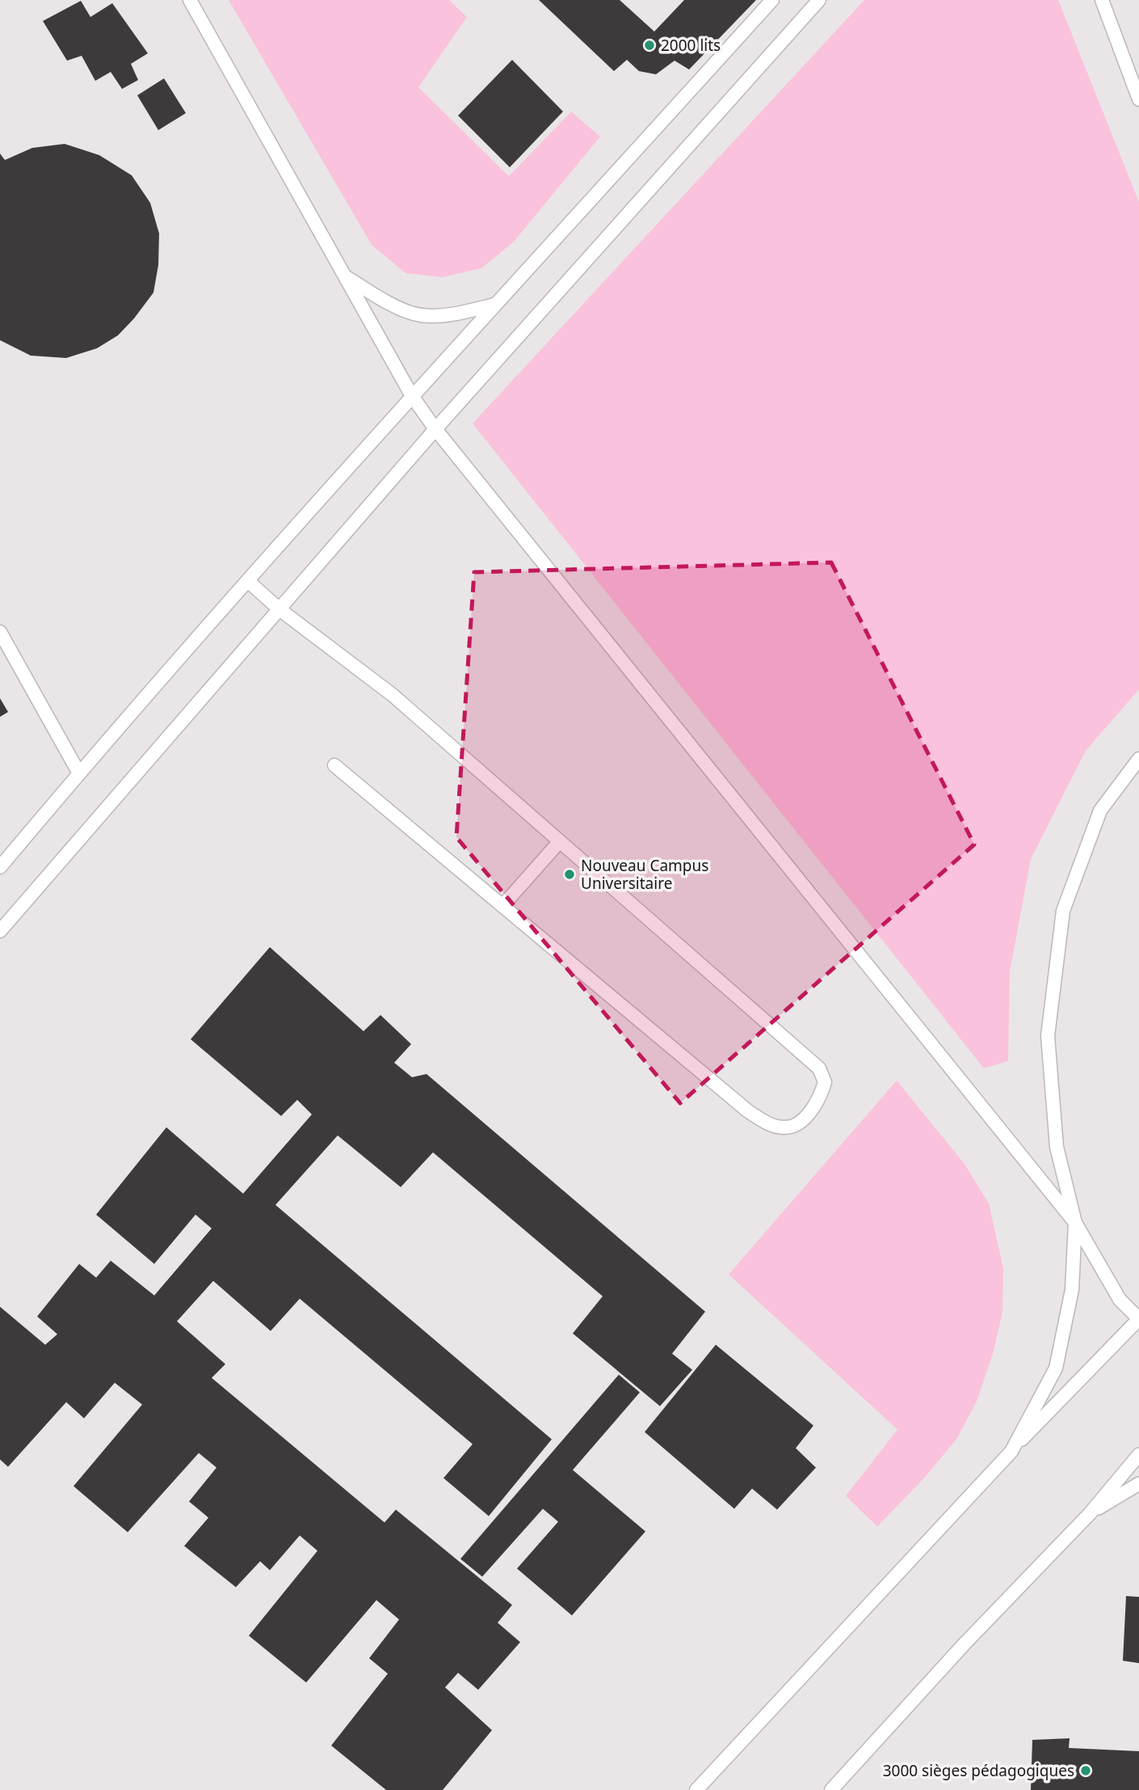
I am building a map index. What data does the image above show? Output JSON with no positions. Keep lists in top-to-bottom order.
{
  "places": ["2000 lits", "Nouveau Campus Universitaire", "3000 sièges pédagogiques"]
}
